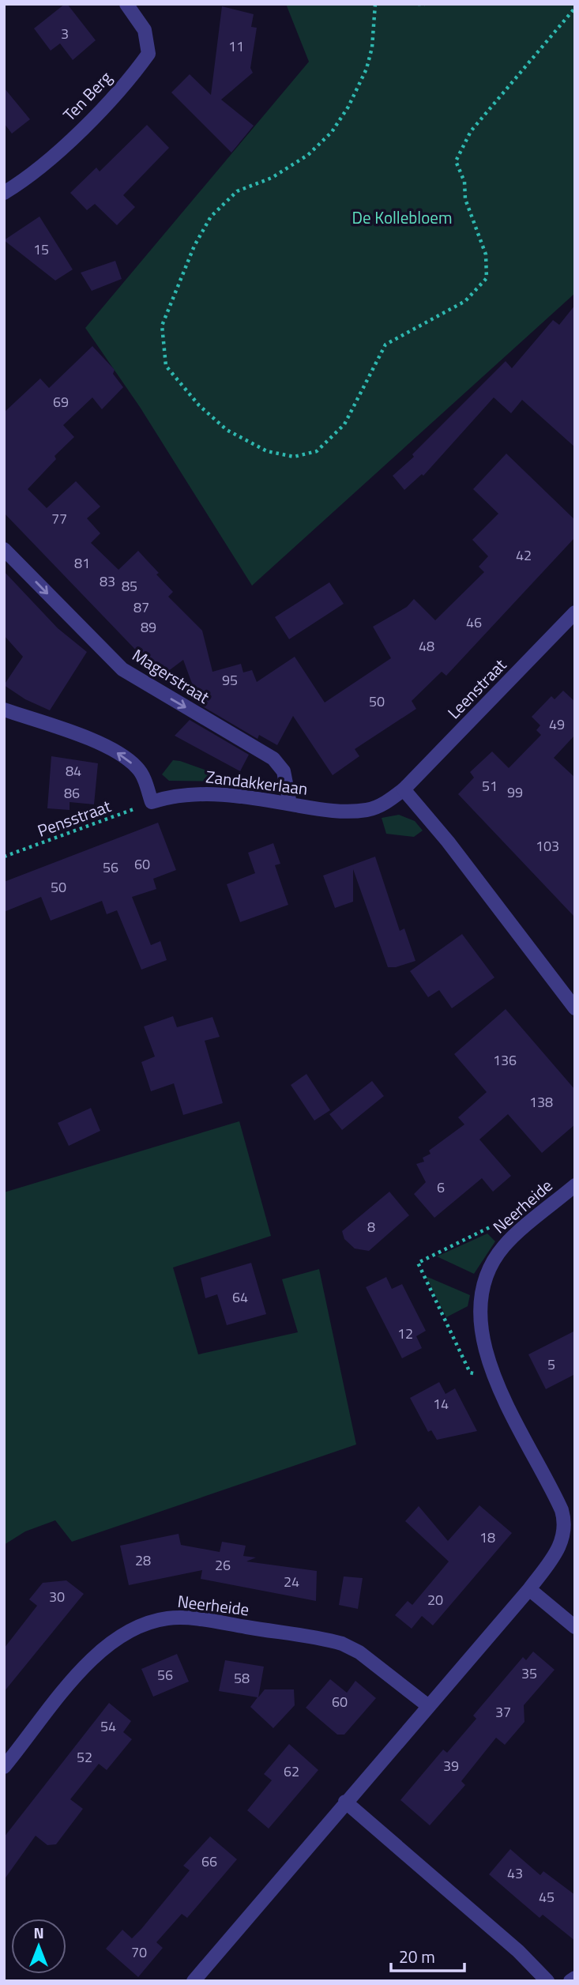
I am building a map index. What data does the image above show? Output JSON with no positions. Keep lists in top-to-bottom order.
{
  "streets": {
    "street": [
      "Ten Berg",
      "Magerstraat",
      "Leenstraat",
      "Zandakkerlaan",
      "Neerheide"
    ],
    "path": ["Pensstraat"]
  },
  "crossings": [
    ["Magerstraat", "Zandakkerlaan"],
    ["Leenstraat", "Zandakkerlaan"],
    ["Zandakkerlaan", "Pensstraat"]
  ],
  "parks": ["De Kollebloem"],
  "house_numbers": [
    "3",
    "11",
    "15",
    "69",
    "77",
    "42",
    "81",
    "83",
    "85",
    "87",
    "46",
    "89",
    "48",
    "95",
    "50",
    "49",
    "84",
    "51",
    "99",
    "86",
    "103",
    "60",
    "56",
    "50",
    "136",
    "138",
    "6",
    "8",
    "64",
    "12",
    "5",
    "14",
    "18",
    "28",
    "26",
    "24",
    "30",
    "20",
    "35",
    "56",
    "58",
    "60",
    "37",
    "54",
    "52",
    "39",
    "62",
    "66",
    "43",
    "45",
    "70"
  ],
  "scale_bar": "20 m",
  "north": "top"
}
